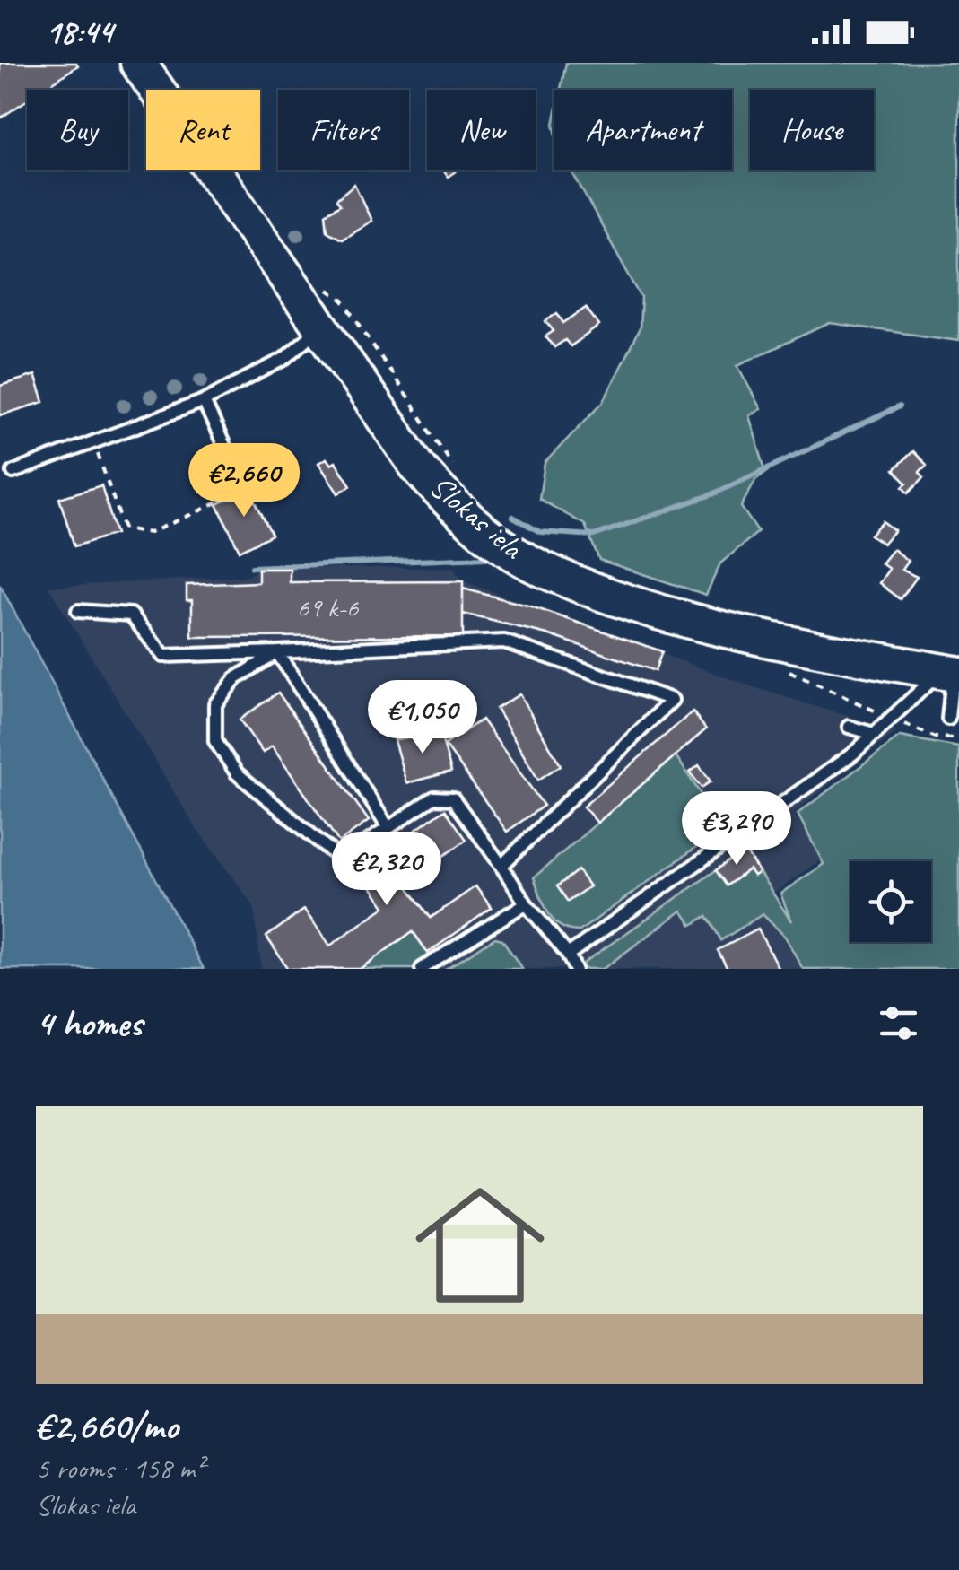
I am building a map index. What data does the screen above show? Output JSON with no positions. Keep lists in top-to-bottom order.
{
  "streets": {
    "main road": ["Slokas iela"]
  },
  "house_numbers": ["69 k-6"],
  "page": {
    "status": "18:44",
    "chip": [
      "Buy",
      "Rent",
      "Filters",
      "New",
      "Apartment",
      "House"
    ],
    "price": [
      "€2,660",
      "€1,050",
      "€3,290",
      "€2,320"
    ],
    "heading": "4 homes",
    "list": [
      {
        "name": "€2,660/mo",
        "note": "5 rooms · 158 m² · Slokas iela"
      }
    ]
  }
}
